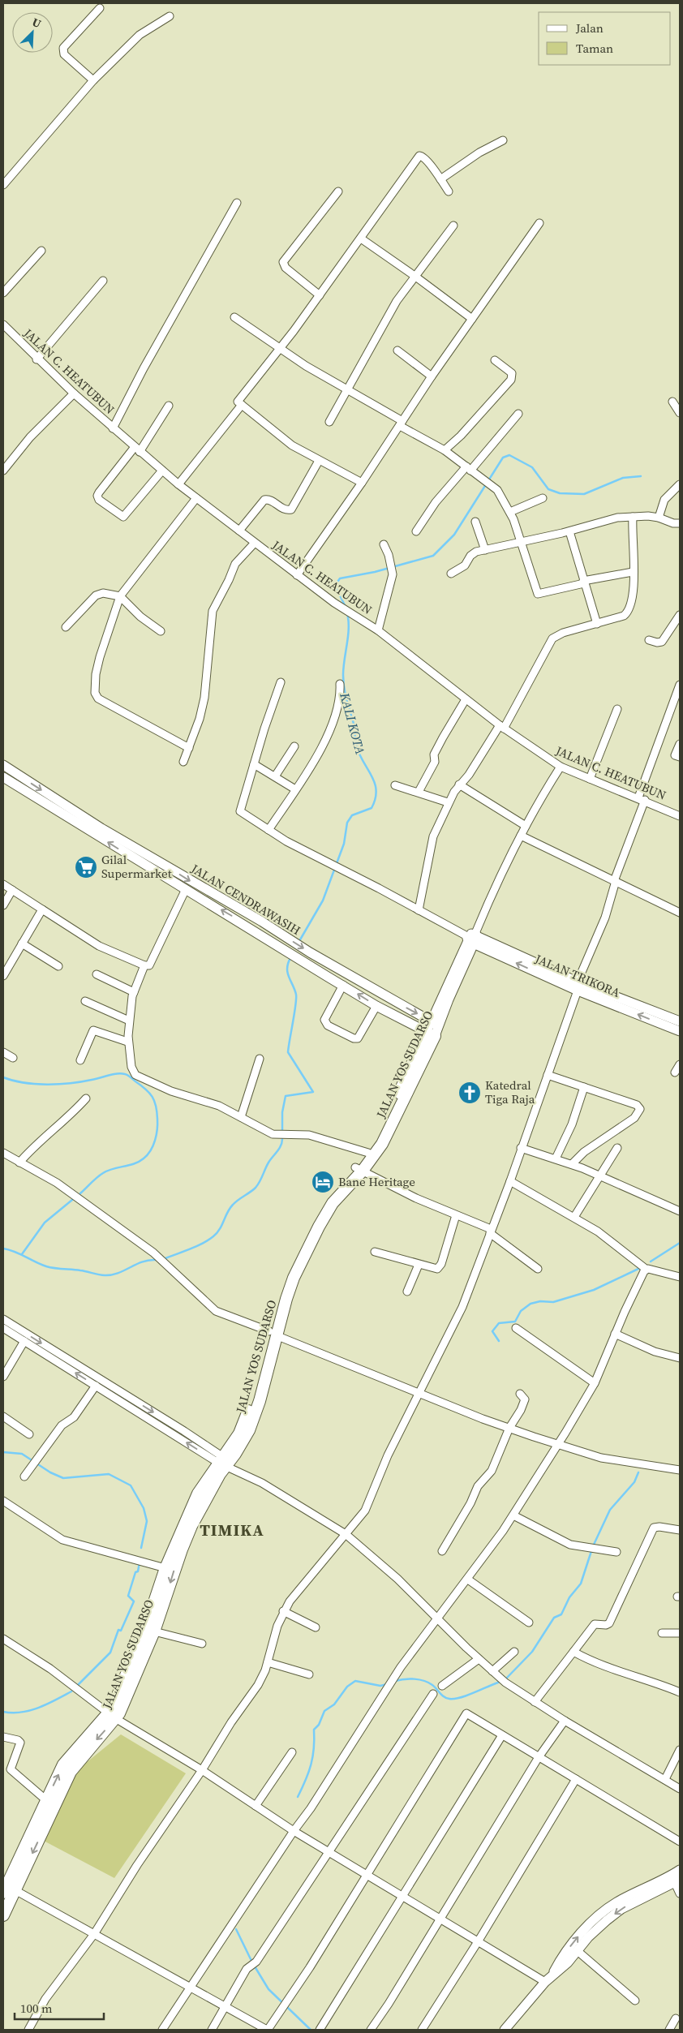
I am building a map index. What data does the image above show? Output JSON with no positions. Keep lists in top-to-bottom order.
{
  "streets": {
    "highway": ["JALAN YOS SUDARSO"],
    "main road": ["JALAN CENDRAWASIH", "JALAN TRIKORA"],
    "street": ["JALAN C. HEATUBUN"]
  },
  "crossings": [
    ["JALAN CENDRAWASIH", "JALAN YOS SUDARSO"],
    ["JALAN TRIKORA", "JALAN YOS SUDARSO"]
  ],
  "districts": ["TIMIKA"],
  "water": ["KALI KOTA"],
  "places": {
    "supermarket": ["Gilal Supermarket"],
    "church": ["Katedral Tiga Raja"],
    "hotel": ["Bane Heritage"]
  },
  "legend": ["Jalan", "Taman"],
  "scale_bar": "100 m",
  "north": "top right"
}
